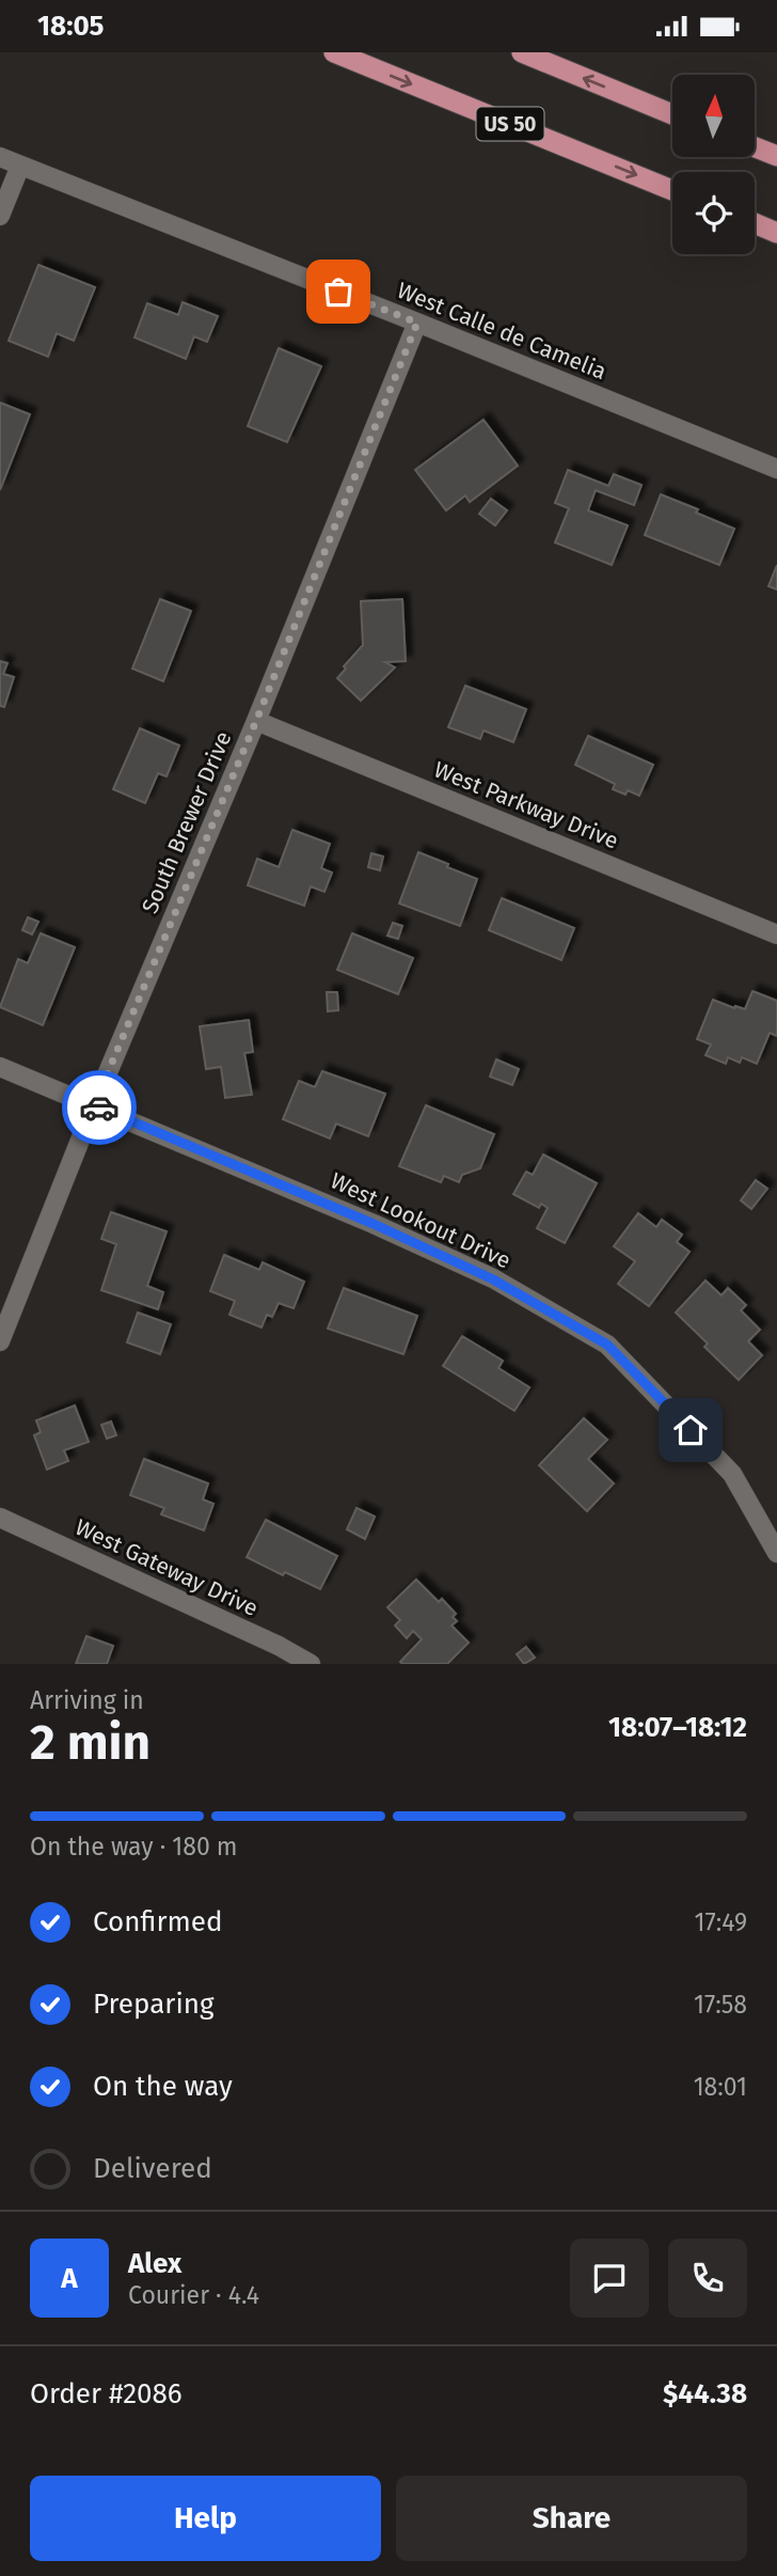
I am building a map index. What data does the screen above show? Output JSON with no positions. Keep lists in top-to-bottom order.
{
  "streets": {
    "highway": ["US 50"],
    "street": [
      "West Calle de Camelia",
      "West Parkway Drive",
      "South Brewer Drive",
      "West Lookout Drive",
      "West Gateway Drive"
    ]
  },
  "crossings": [
    ["West Calle de Camelia", "South Brewer Drive"],
    ["West Parkway Drive", "South Brewer Drive"],
    ["South Brewer Drive", "West Lookout Drive"]
  ],
  "north": "top",
  "page": {
    "status": "18:05",
    "heading": ["2 min", "Arriving in", "18:07–18:12"],
    "panel": [
      "Alex",
      "Courier · 4.4",
      "Order #2086",
      "$44.38"
    ],
    "bar": "On the way · 180 m",
    "list": [
      ["Confirmed", "17:49"],
      ["Preparing", "17:58"],
      ["On the way", "18:01"],
      "Delivered"
    ],
    "round": "A",
    "buttons": ["Help", "Share"]
  }
}
